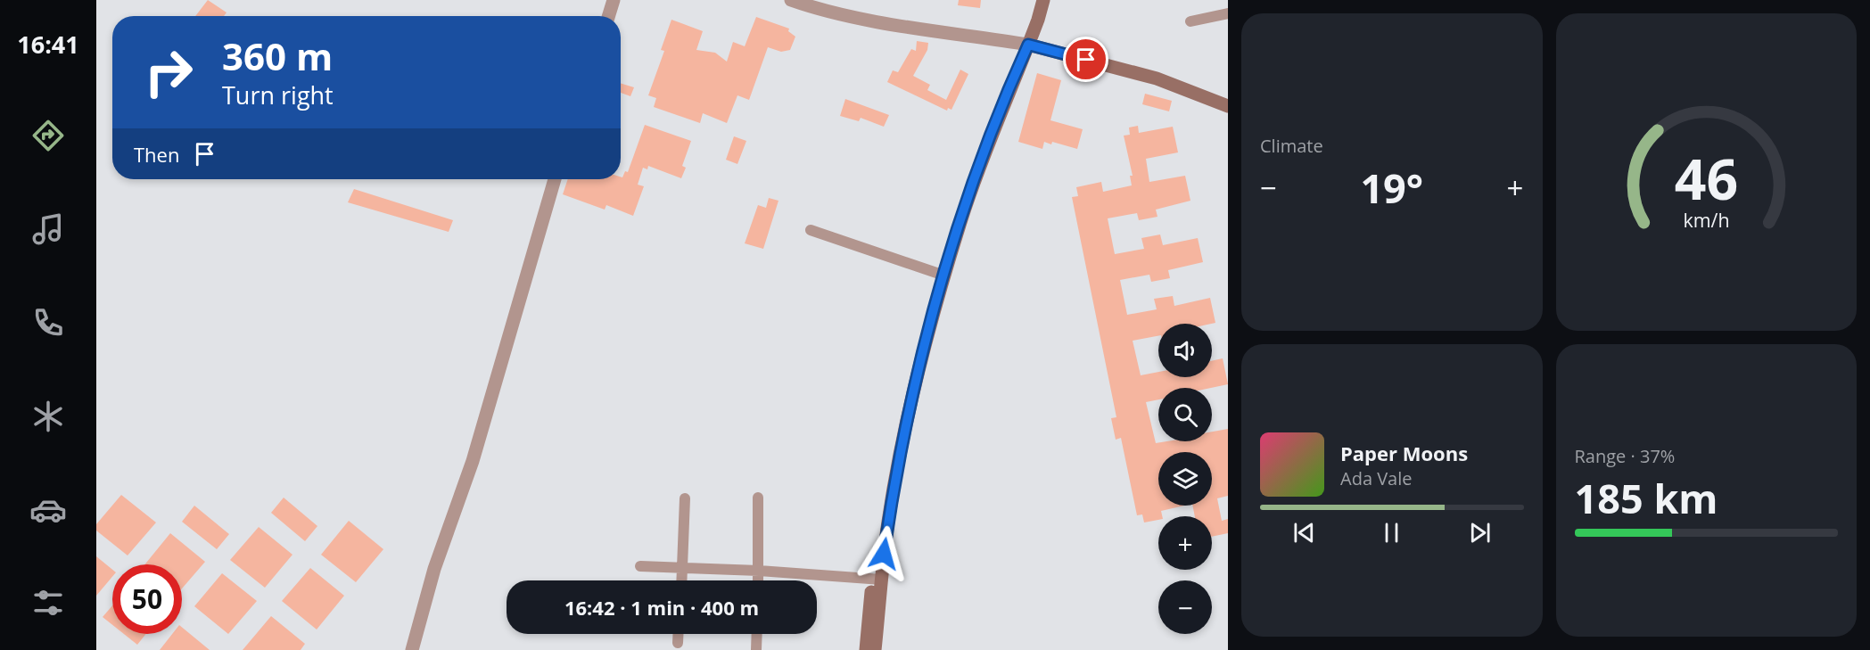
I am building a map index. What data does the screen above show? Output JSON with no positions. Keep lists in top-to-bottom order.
{
  "page": {
    "tabs": "16:41",
    "tile": [
      "Climate",
      ["Range · 37%", "185 km"]
    ],
    "turn": ["360 m", "Turn right"],
    "then": "Then",
    "heat": ["−", "19°", "+"],
    "map_buttons": ["+", "−"],
    "song": ["Paper Moons", "Ada Vale"],
    "limit": "50",
    "trip": "16:42 · 1 min · 400 m",
    "gauge": ["46", "km/h"]
  }
}
